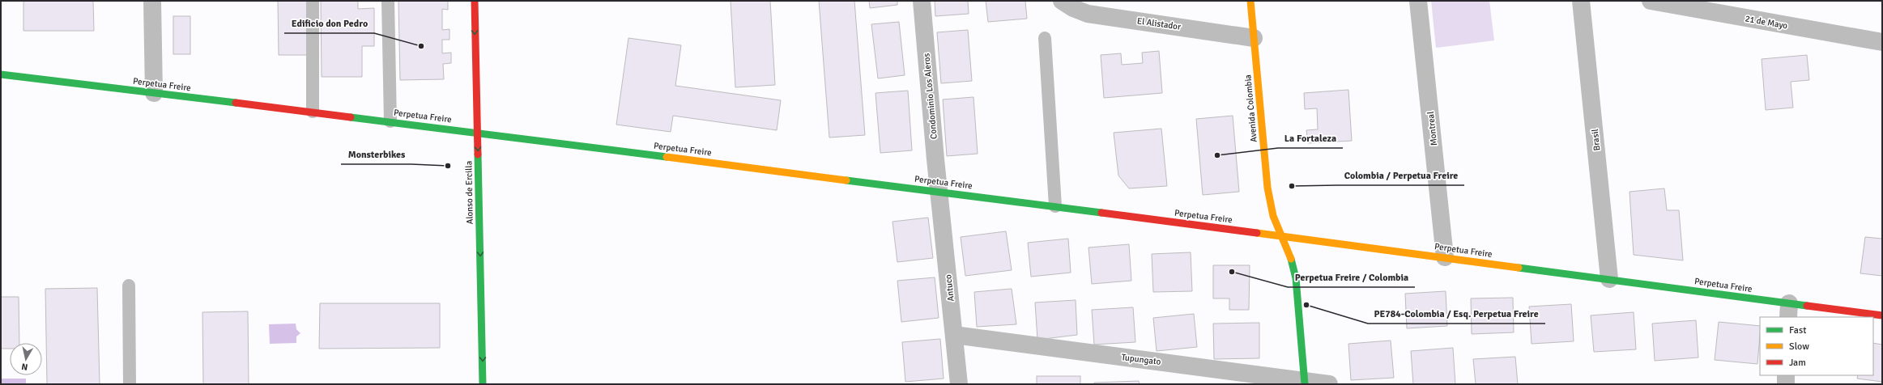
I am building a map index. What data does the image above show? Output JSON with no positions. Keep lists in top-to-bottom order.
{
  "streets": {
    "street": [
      "21 de Mayo",
      "El Alistador",
      "Perpetua Freire",
      "Condominio Los Aleros",
      "Avenida Colombia",
      "Montreal",
      "Brasil",
      "Alonso de Ercilla",
      "Antuco",
      "Tupungato"
    ]
  },
  "crossings": [
    ["El Alistador", "Avenida Colombia"],
    ["Perpetua Freire", "Condominio Los Aleros"],
    ["Perpetua Freire", "Avenida Colombia"],
    ["Perpetua Freire", "Montreal"],
    ["Perpetua Freire", "Brasil"],
    ["Perpetua Freire", "Alonso de Ercilla"],
    ["Perpetua Freire", "Antuco"],
    ["Condominio Los Aleros", "Antuco"],
    ["Avenida Colombia", "Tupungato"],
    ["Antuco", "Tupungato"]
  ],
  "one_way": ["Alonso de Ercilla"],
  "places": [
    "Edificio don Pedro",
    "La Fortaleza",
    "Monsterbikes",
    "Colombia / Perpetua Freire",
    "Perpetua Freire / Colombia",
    "PE784-Colombia / Esq. Perpetua Freire"
  ],
  "legend": ["Fast", "Slow", "Jam"],
  "north": "bottom"
}
